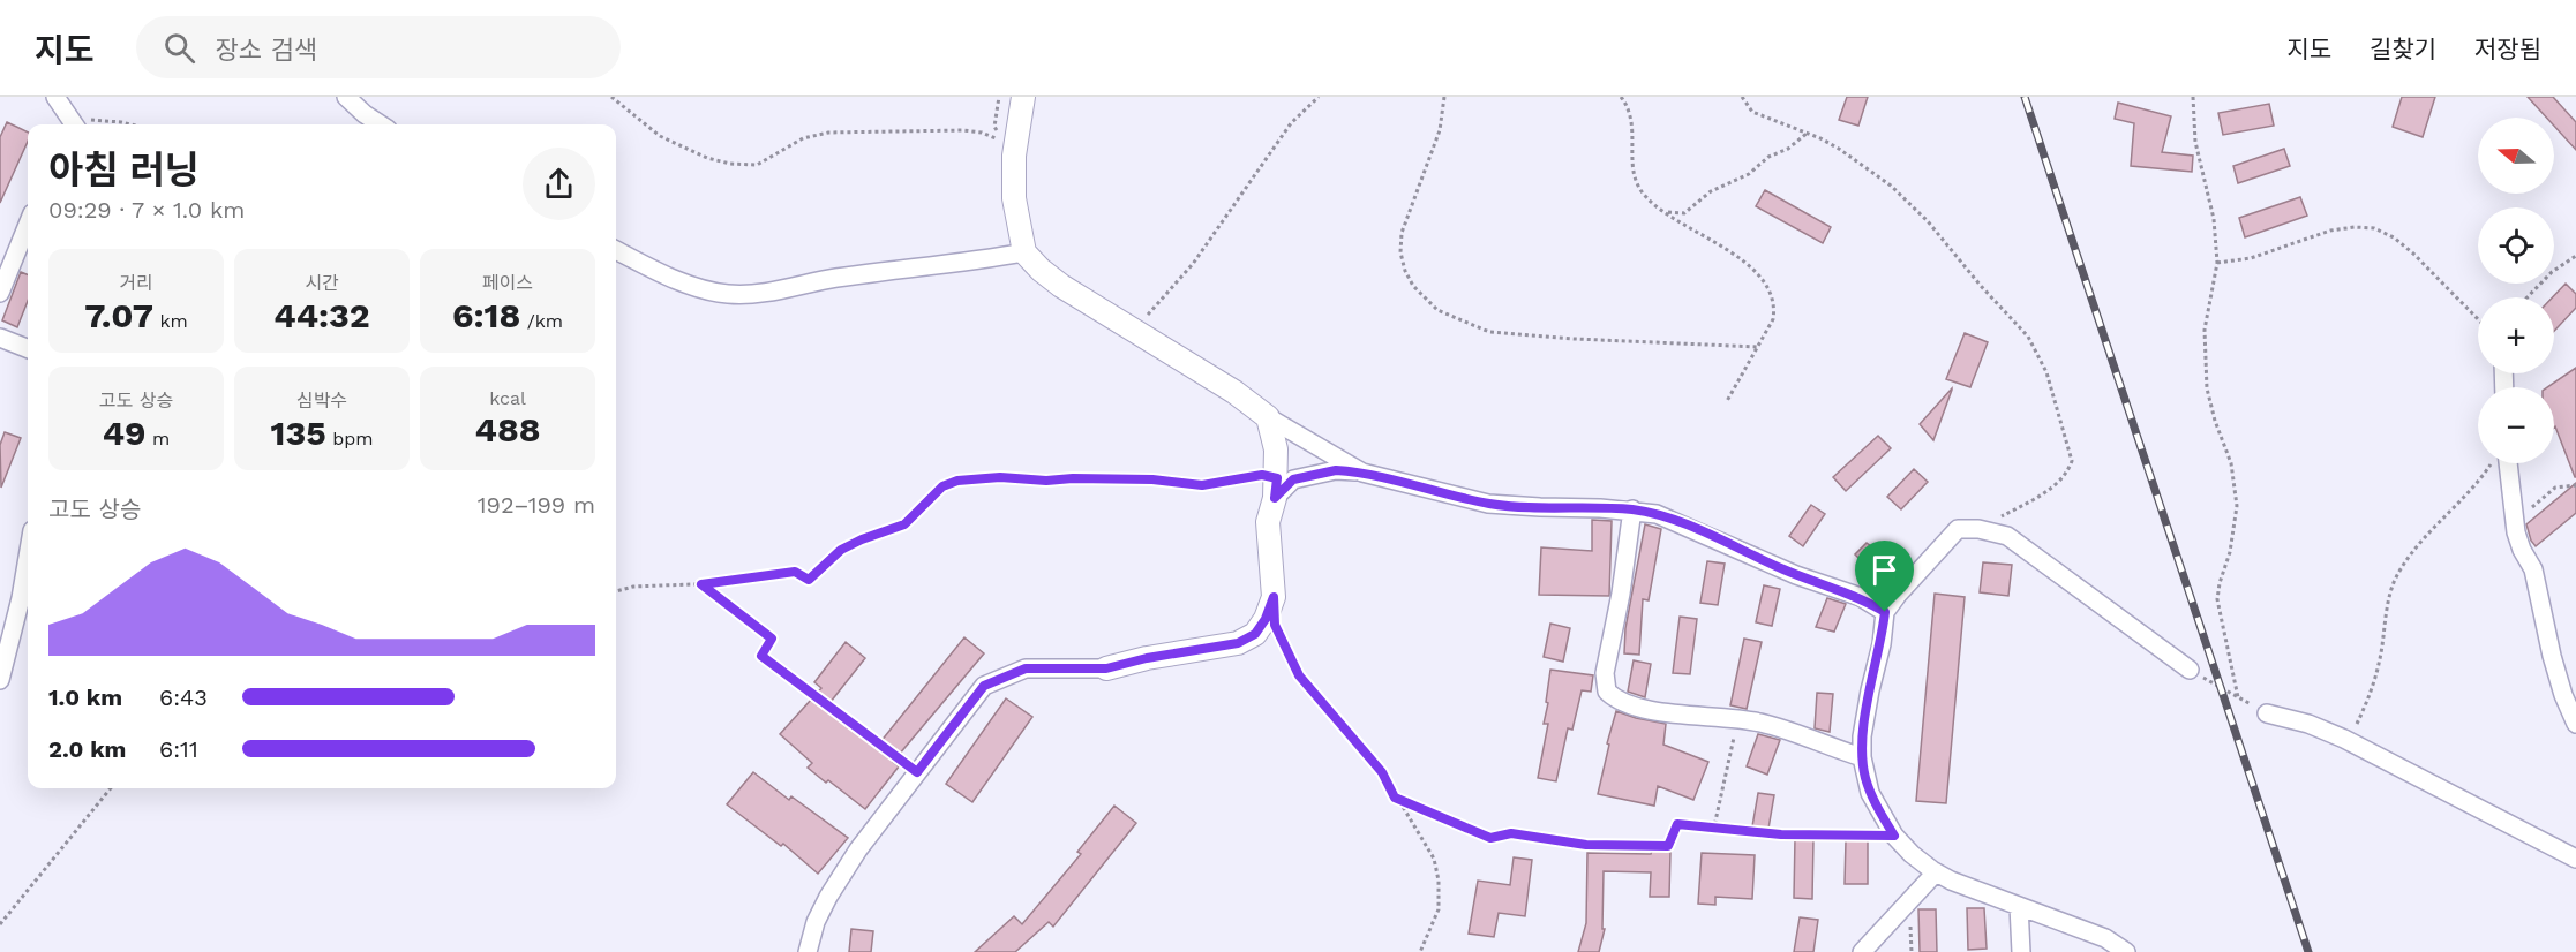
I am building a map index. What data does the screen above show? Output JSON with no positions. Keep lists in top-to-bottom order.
{
  "north": "left",
  "page": {
    "header": "지도",
    "search": "장소 검색",
    "nav": ["지도", "길찾기", "저장됨"],
    "map_buttons": ["+", "−"],
    "heading": ["아침 러닝", "09:29 · 7 × 1.0 km"],
    "stats": [
      ["거리", "7.07 km"],
      ["시간", "44:32"],
      ["페이스", "6:18 /km"],
      ["고도 상승", "49 m"],
      ["심박수", "135 bpm"],
      ["kcal", "488"]
    ],
    "chart": ["고도 상승", "192–199 m"],
    "list": [
      {
        "name": "1.0 km",
        "note": "6:43"
      },
      {
        "name": "2.0 km",
        "note": "6:11"
      }
    ]
  }
}
